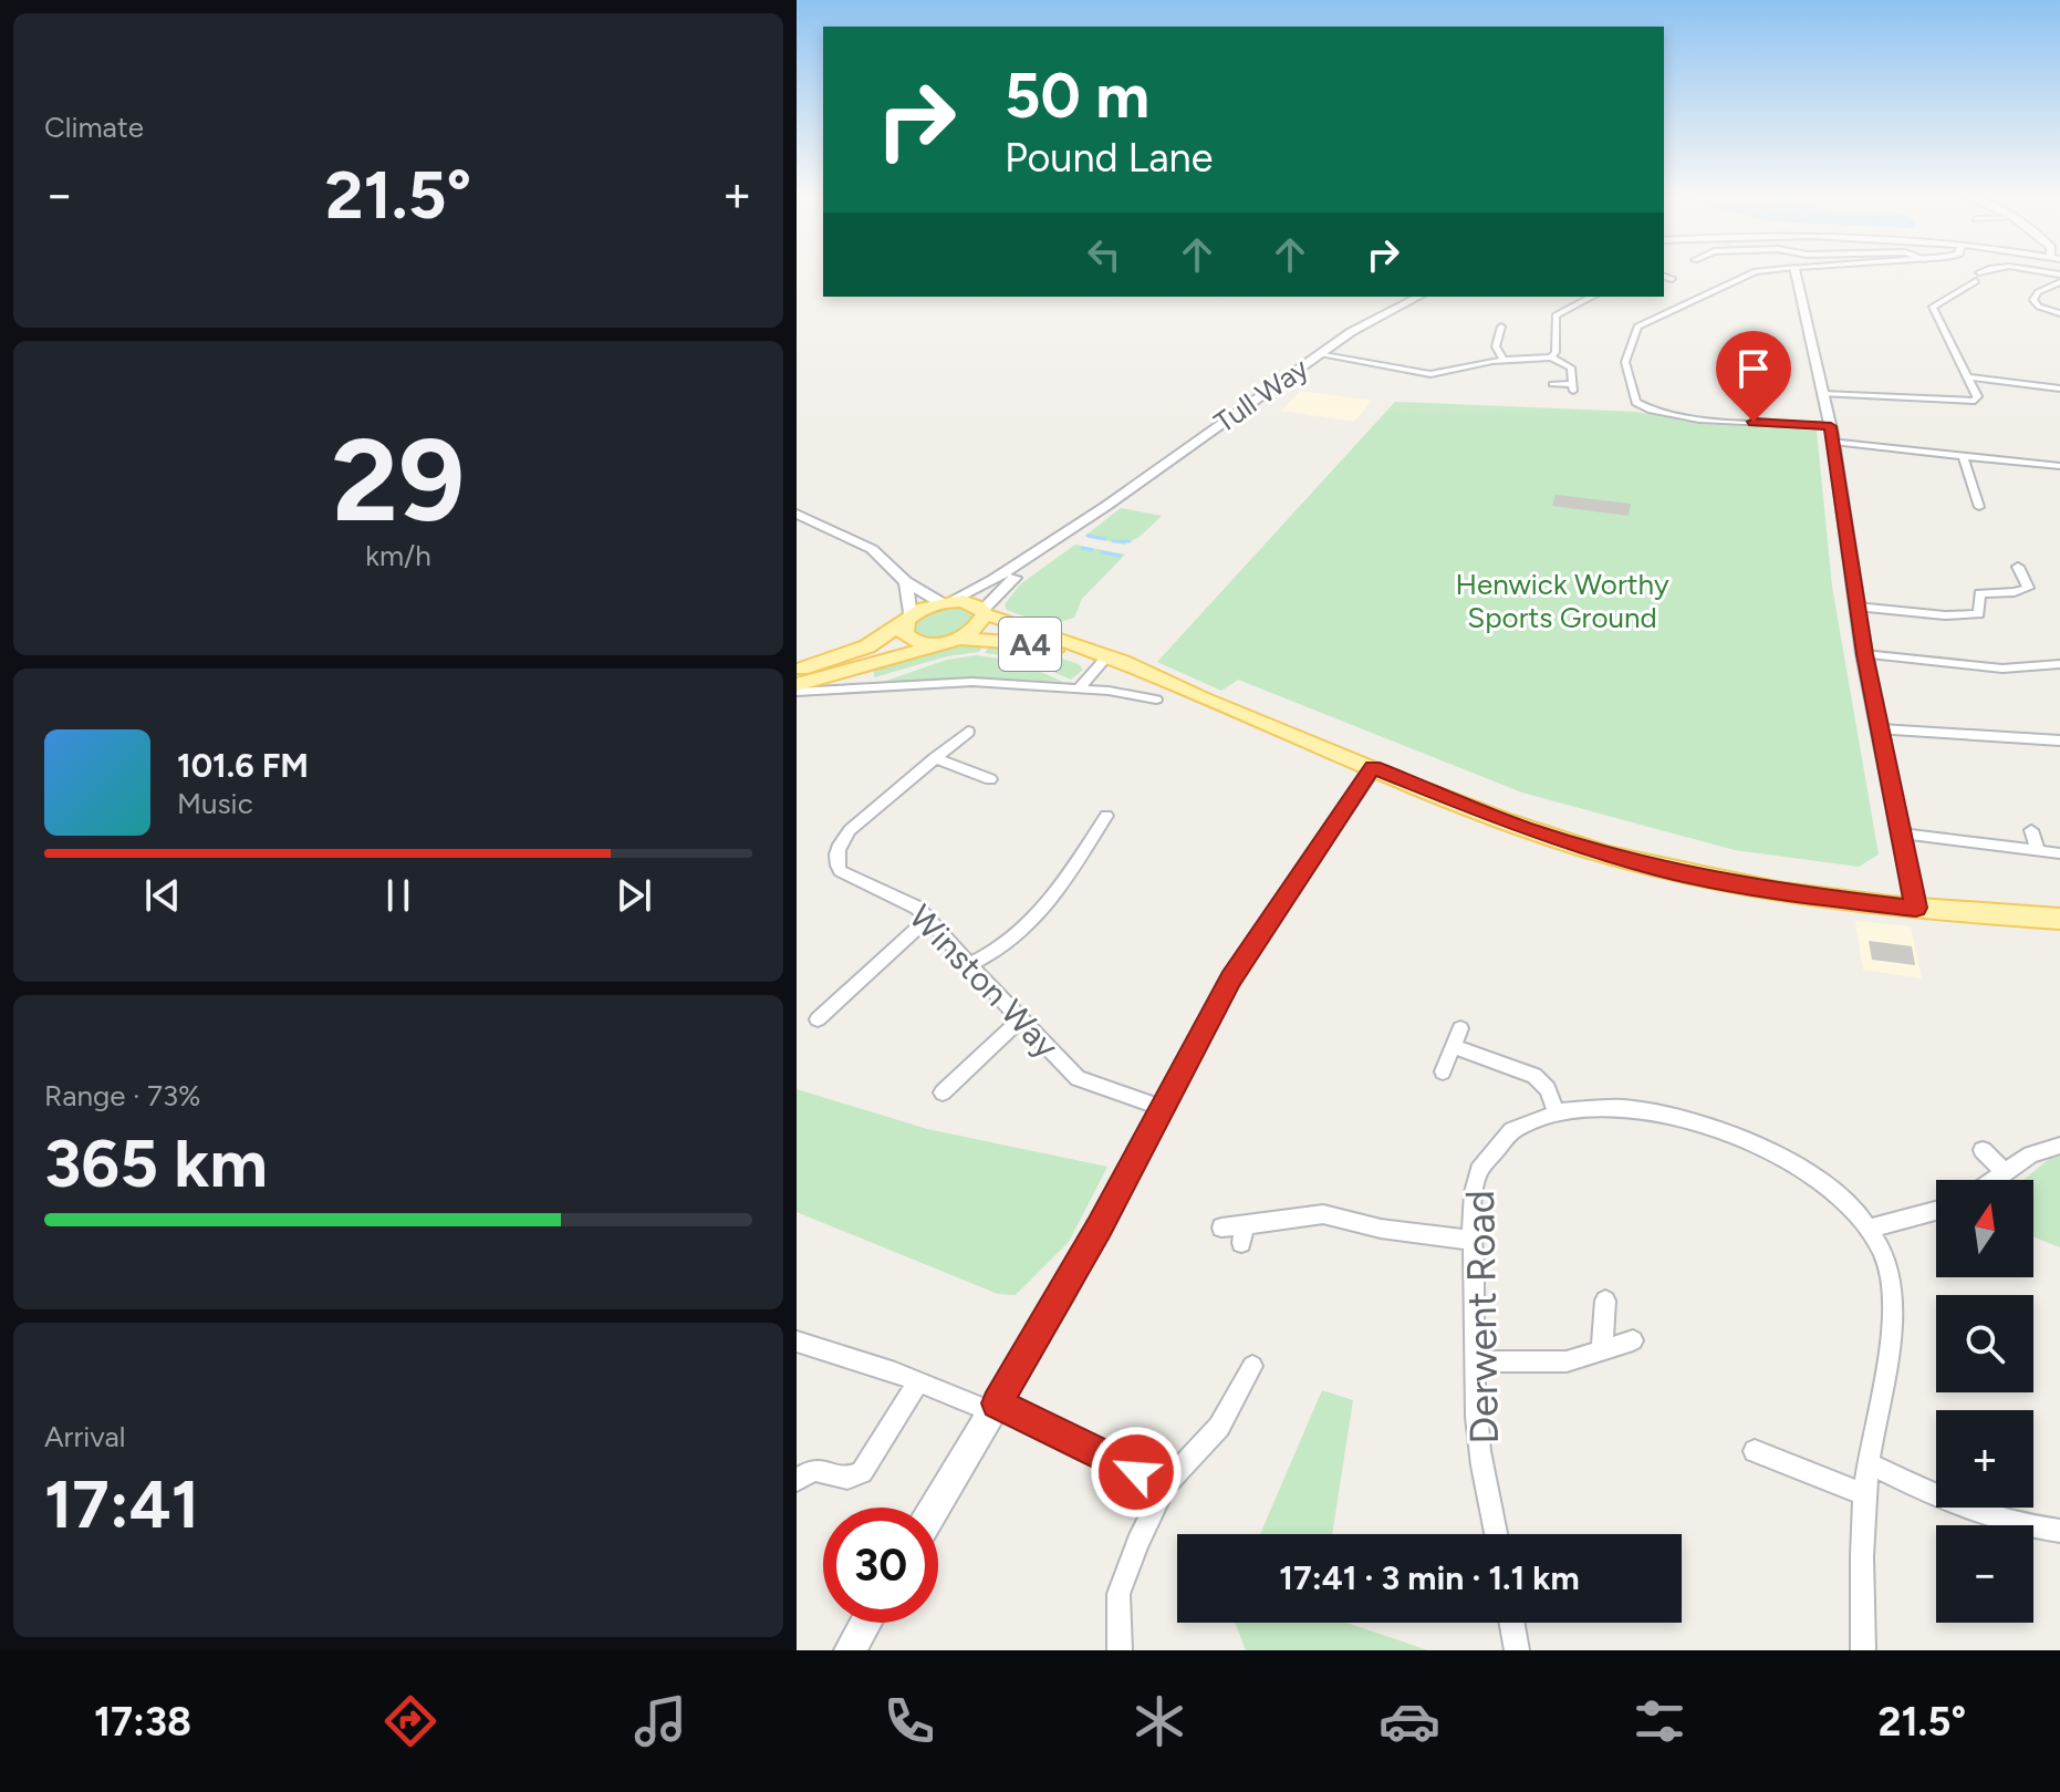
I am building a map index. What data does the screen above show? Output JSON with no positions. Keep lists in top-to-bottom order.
{
  "streets": {
    "main road": ["A4"],
    "street": ["Tull Way", "Winston Way", "Derwent Road"]
  },
  "crossings": [
    ["Tull Way", "A4"]
  ],
  "parks": ["Henwick Worthy Sports Ground"],
  "north": "top",
  "page": {
    "tile": [
      "Climate",
      ["29", "km/h"],
      ["Range · 73%", "365 km"],
      ["Arrival", "17:41"]
    ],
    "turn": ["50 m", "Pound Lane"],
    "heat": ["−", "21.5°", "+"],
    "song": ["101.6 FM", "Music"],
    "map_buttons": ["+", "−"],
    "limit": "30",
    "trip": "17:41 · 3 min · 1.1 km",
    "tabs": ["17:38", "21.5°"]
  }
}
